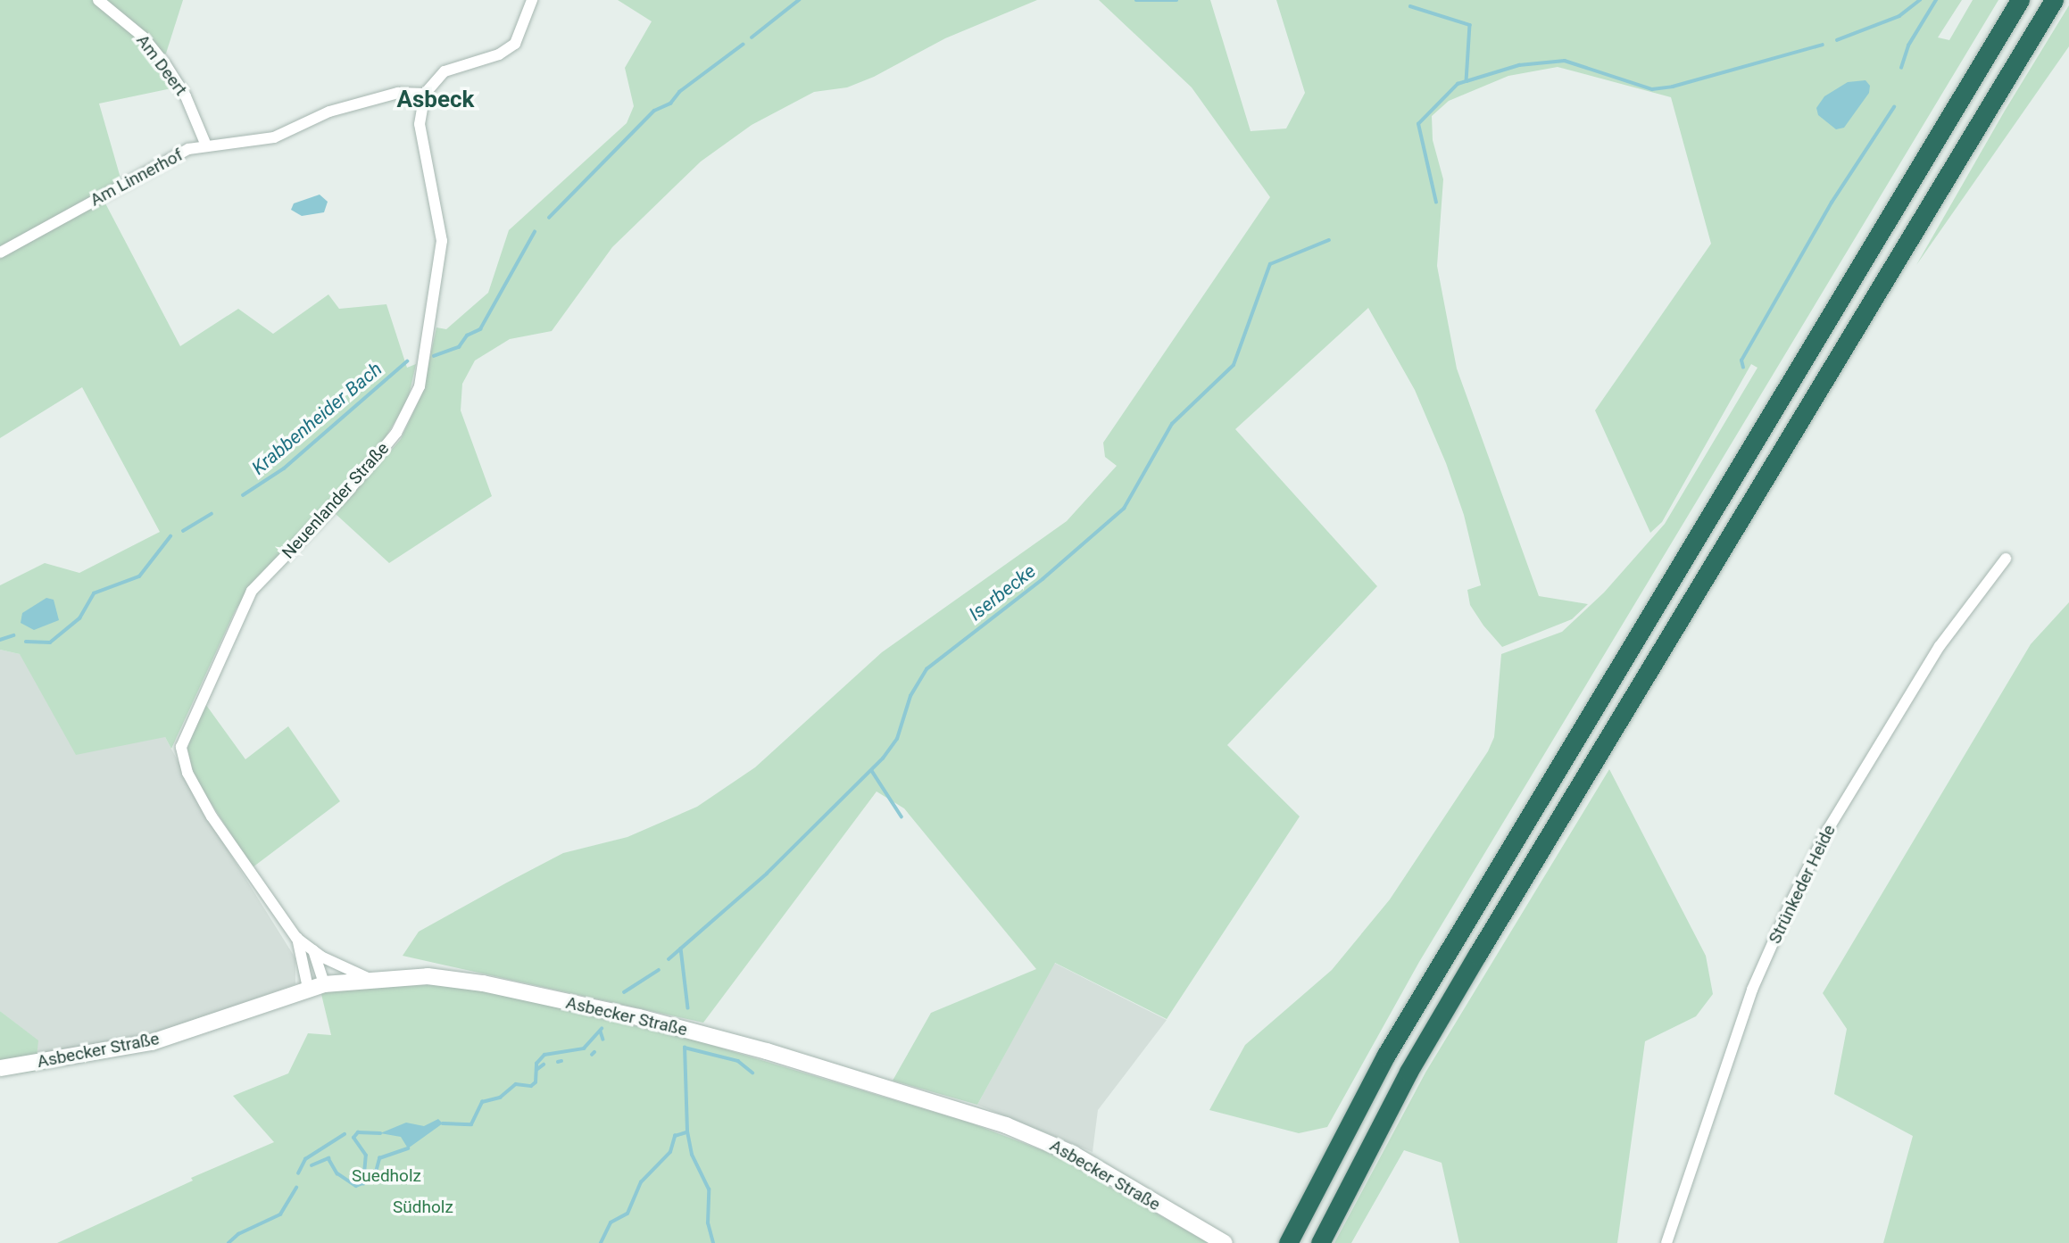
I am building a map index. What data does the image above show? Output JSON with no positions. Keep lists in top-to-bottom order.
{
  "streets": {
    "main road": ["Asbecker Straße"],
    "street": [
      "Am Deert",
      "Am Linnerhof",
      "Neuenlander Straße",
      "Strünkeder Heide"
    ]
  },
  "crossings": [
    ["Am Deert", "Am Linnerhof"],
    ["Am Linnerhof", "Neuenlander Straße"],
    ["Neuenlander Straße", "Asbecker Straße"]
  ],
  "districts": ["Asbeck"],
  "water": ["Krabbenheider Bach", "Iserbecke"],
  "parks": ["Suedholz", "Südholz"]
}
